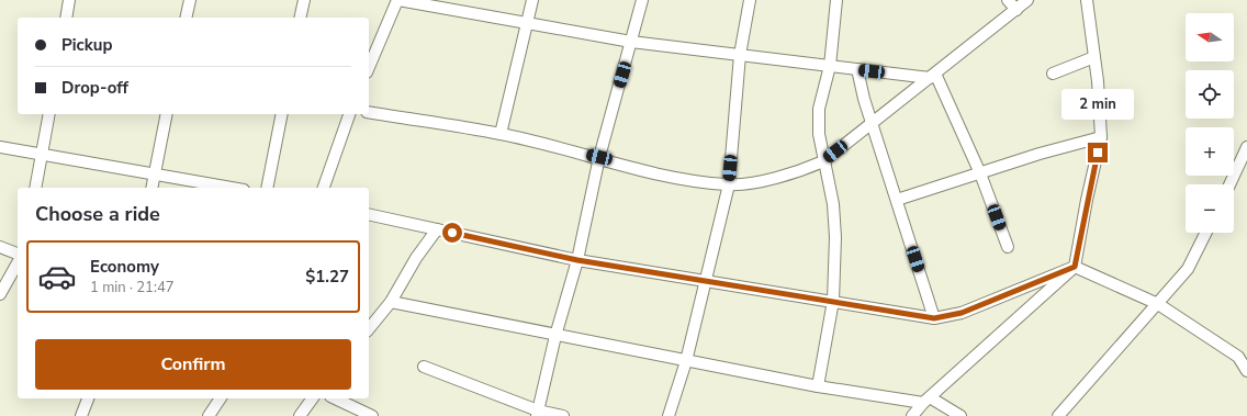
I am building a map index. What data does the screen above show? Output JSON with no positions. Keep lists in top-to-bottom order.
{
  "north": "left",
  "page": {
    "map_buttons": ["+", "−"],
    "banner": ["Pickup", "Drop-off"],
    "bubble": "2 min",
    "heading": "Choose a ride",
    "list": [
      {
        "name": "Economy",
        "note": "1 min · 21:47",
        "value": "$1.27"
      }
    ],
    "buttons": "Confirm"
  }
}
